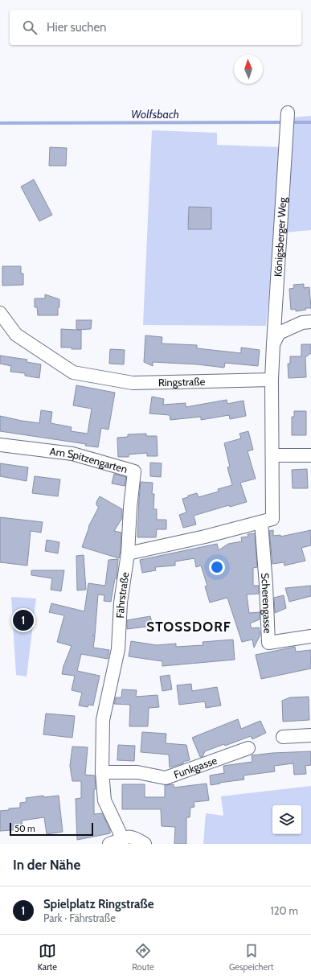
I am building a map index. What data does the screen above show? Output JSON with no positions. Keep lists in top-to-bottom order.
{
  "streets": {
    "street": [
      "Königsberger Weg",
      "Ringstraße",
      "Am Spitzengarten",
      "Fährstraße",
      "Scherengasse",
      "Funkgasse"
    ]
  },
  "crossings": [
    ["Königsberger Weg", "Ringstraße"],
    ["Am Spitzengarten", "Fährstraße"],
    ["Fährstraße", "Funkgasse"]
  ],
  "districts": ["STOSSDORF"],
  "water": ["Wolfsbach"],
  "scale_bar": "50 m",
  "north": "top",
  "page": {
    "search": "Hier suchen",
    "pins": "1",
    "scale": "50 m",
    "heading": "In der Nähe",
    "list": [
      {
        "mark": "1",
        "name": "Spielplatz Ringstraße",
        "note": "Park · Fährstraße",
        "value": "120 m"
      }
    ],
    "nav": ["Karte", "Route", "Gespeichert"]
  }
}
